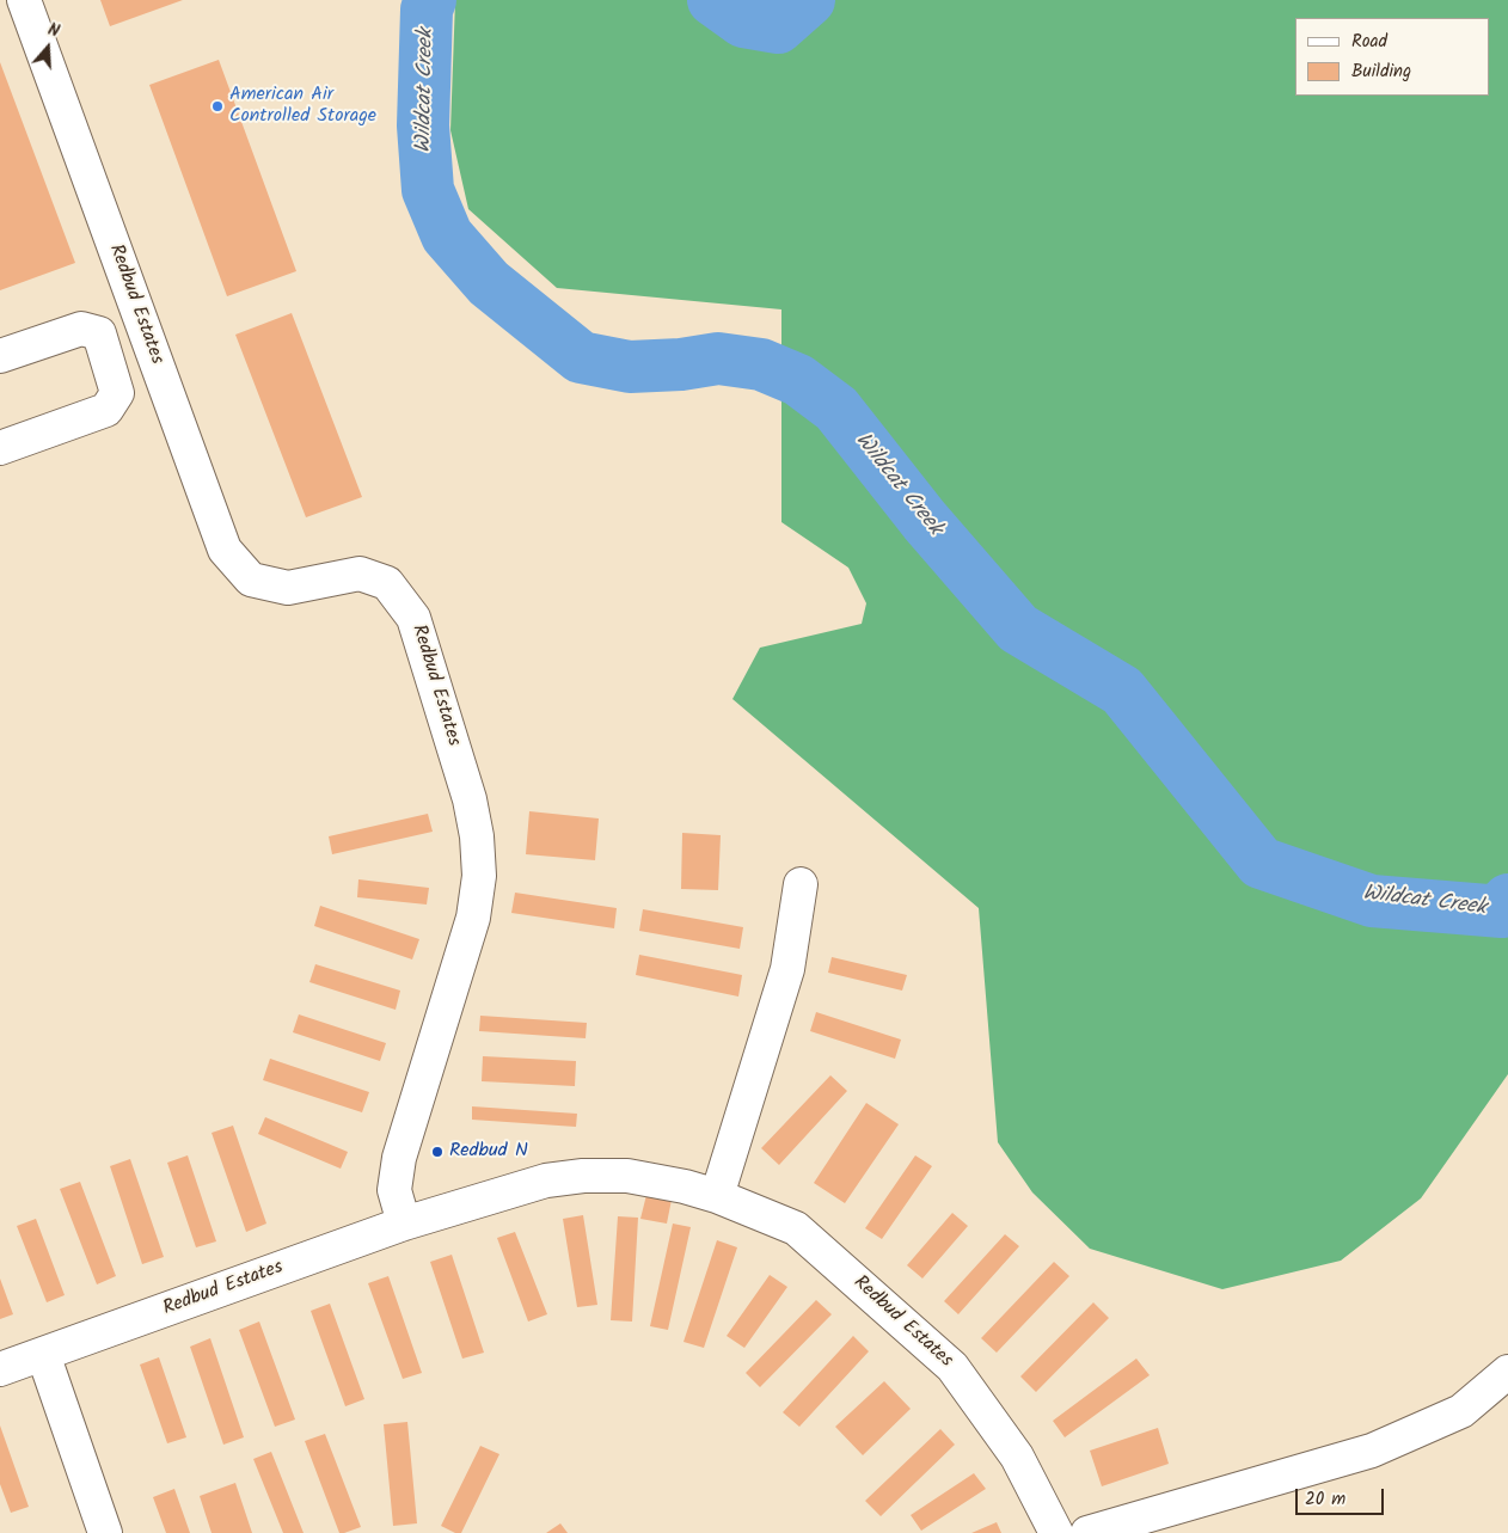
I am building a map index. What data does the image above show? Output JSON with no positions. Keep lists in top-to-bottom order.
{
  "streets": {
    "street": ["Redbud Estates"]
  },
  "water": ["Wildcat Creek"],
  "places": ["American Air Controlled Storage", "Redbud N"],
  "legend": ["Road", "Building"],
  "scale_bar": "20 m",
  "north": "top"
}
